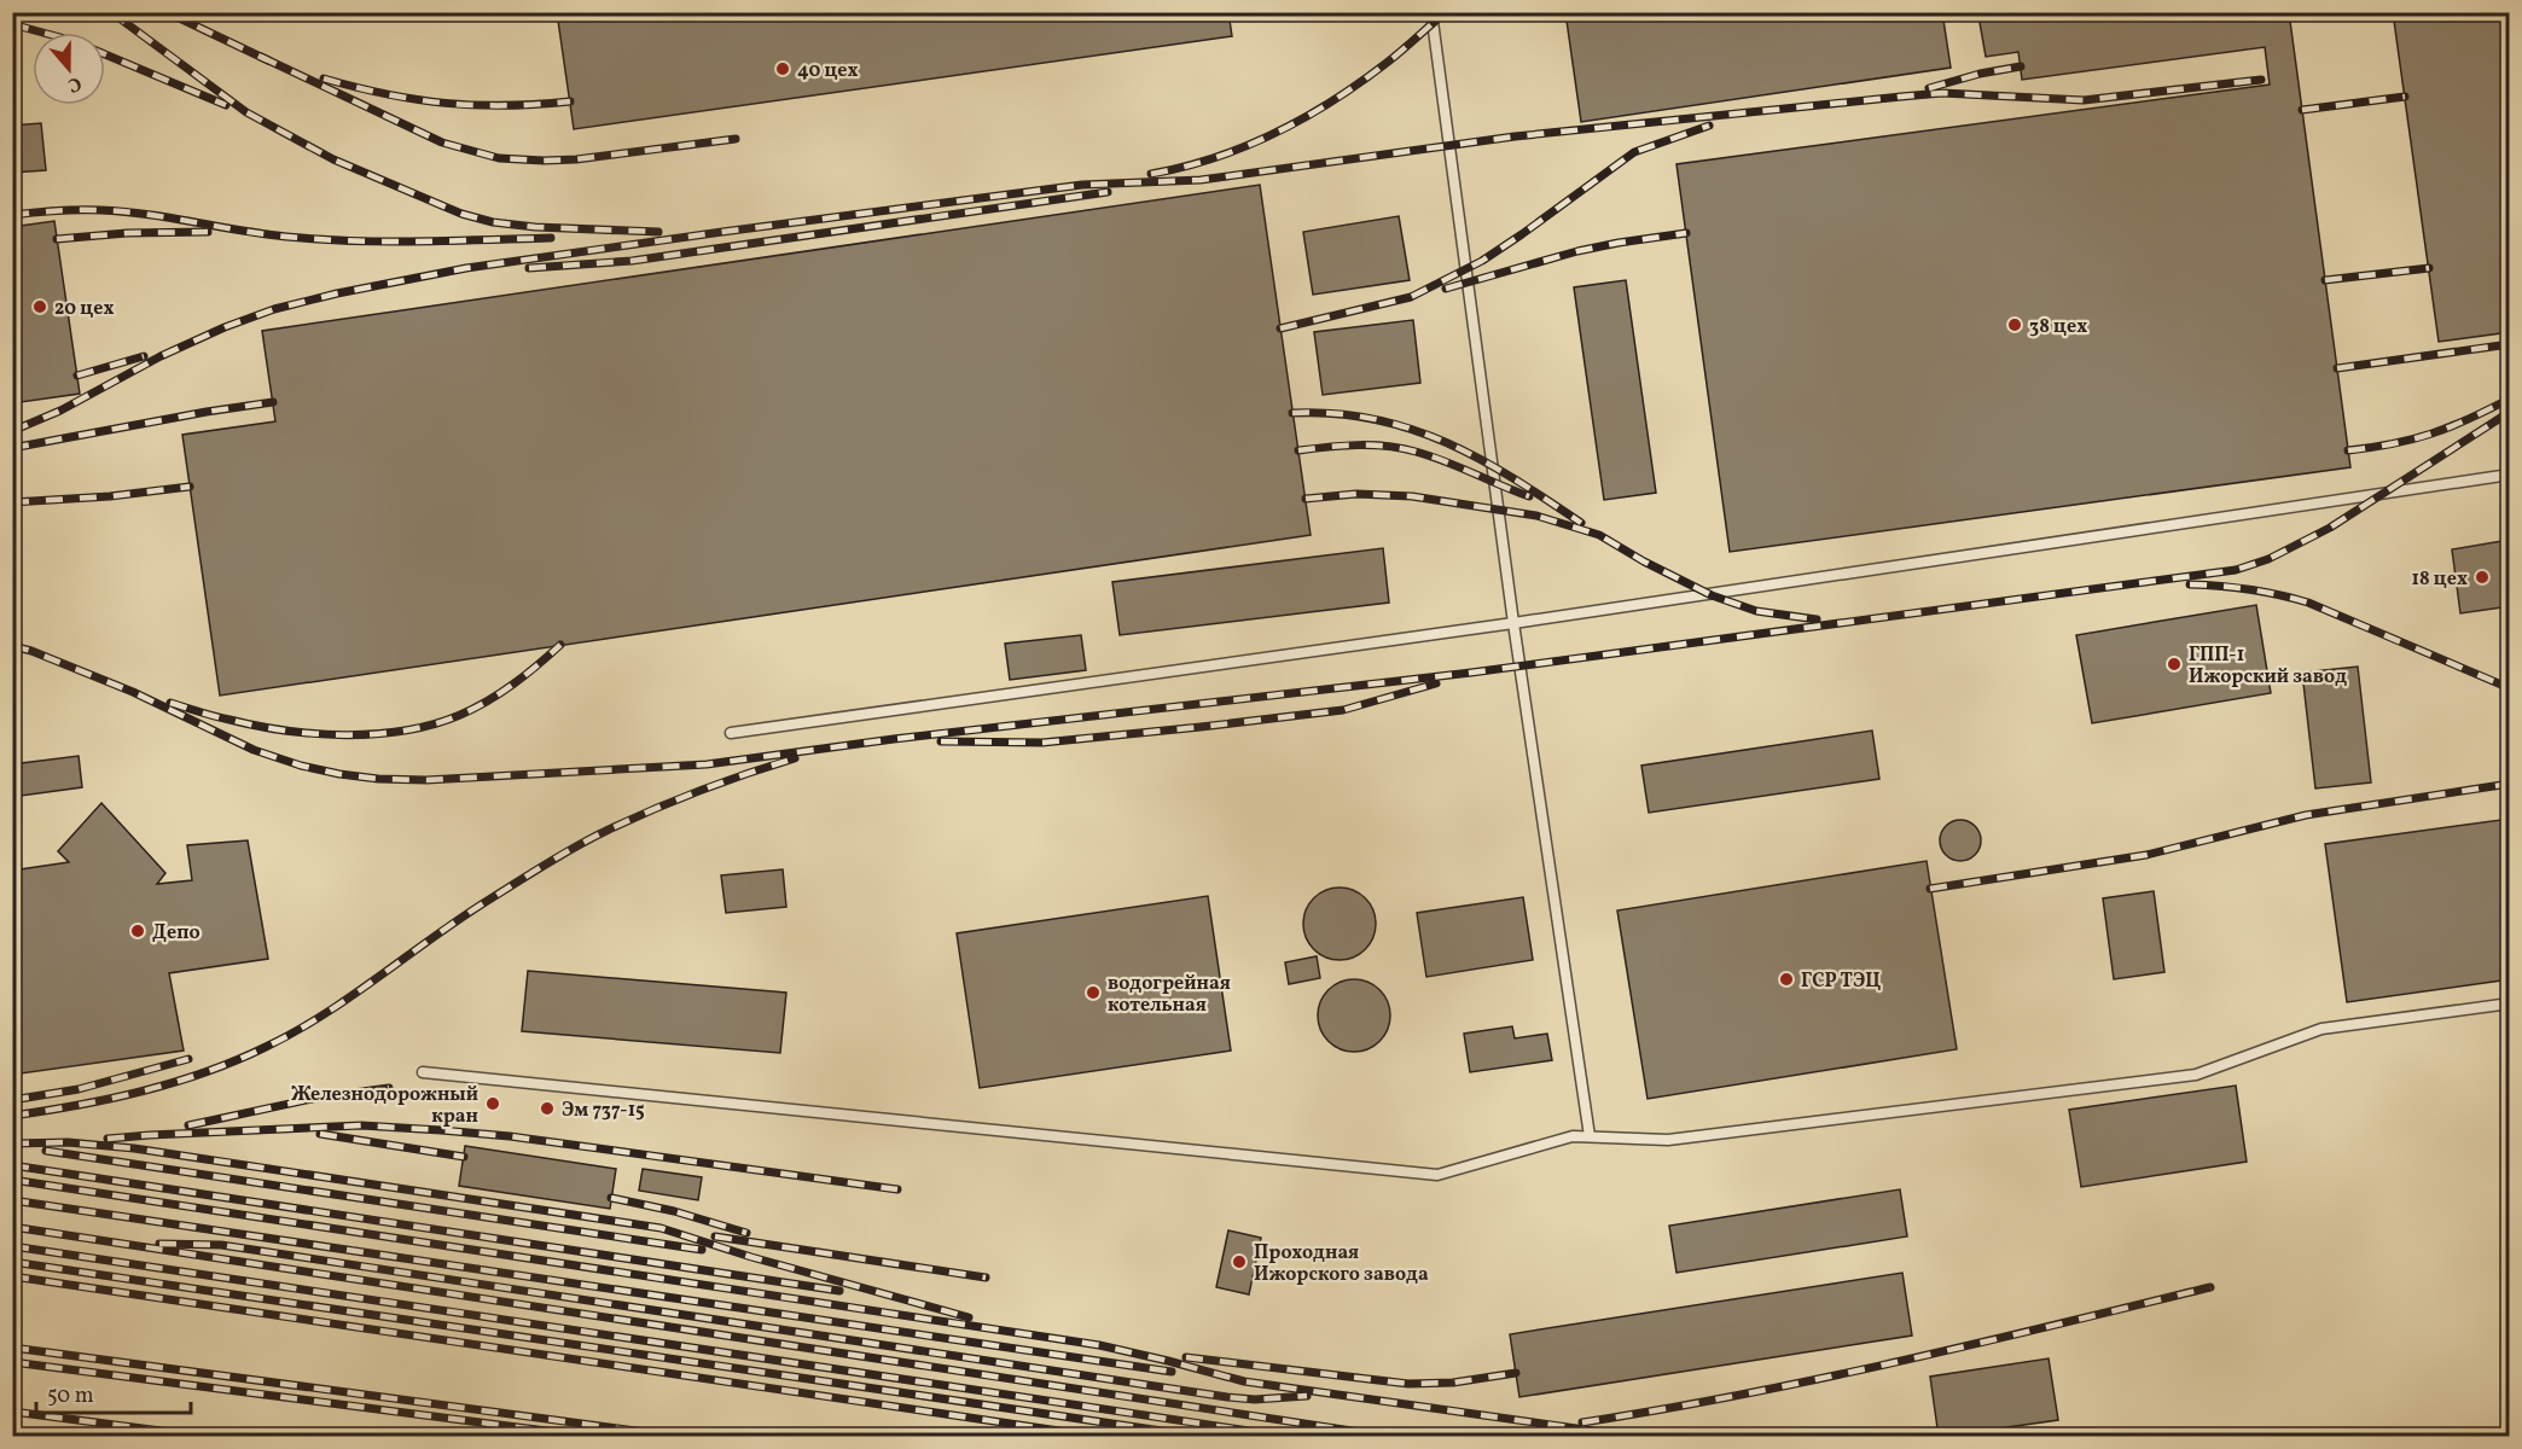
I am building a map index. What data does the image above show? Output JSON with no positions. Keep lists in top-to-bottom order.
{
  "places": [
    "40 цех",
    "20 цех",
    "38 цех",
    "18 цех",
    "ГПП-1 Ижорский завод",
    "Депо",
    "ГСР ТЭЦ",
    "водогрейная котельная",
    "Железнодорожный кран",
    "Эм 737-15",
    "Проходная Ижорского завода"
  ],
  "scale_bar": "50 m",
  "north": "bottom"
}
